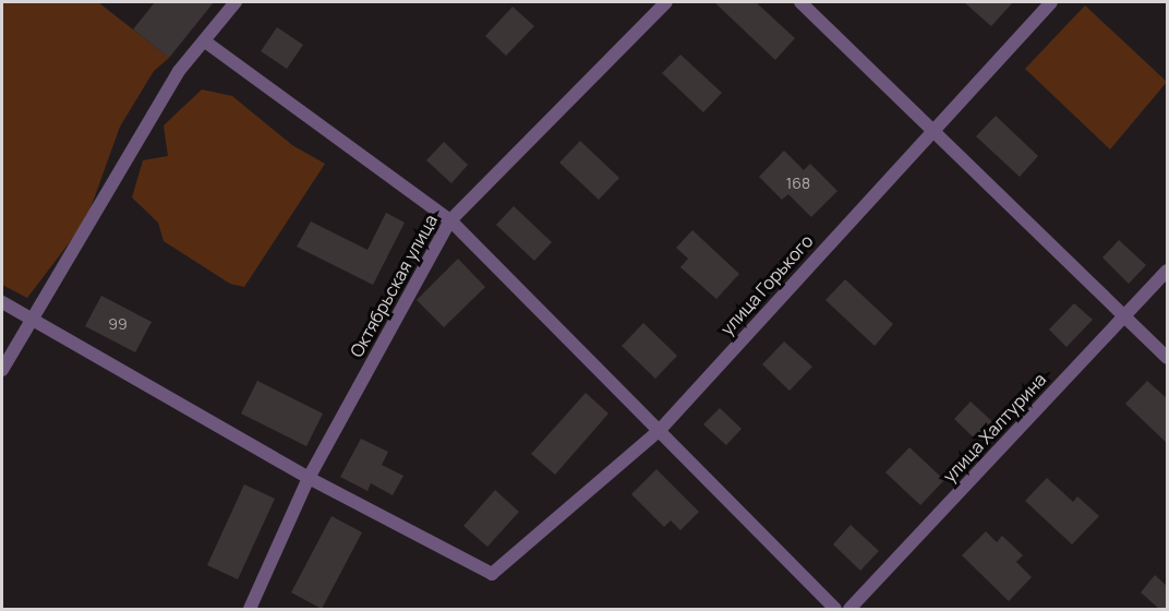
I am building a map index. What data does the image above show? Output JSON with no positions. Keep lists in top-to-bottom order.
{
  "streets": {
    "street": ["улица Горького", "Октябрьская улица", "улица Халтурина"]
  },
  "crossings": [
    ["улица Горького", "Октябрьская улица"]
  ],
  "house_numbers": ["168", "99"]
}
